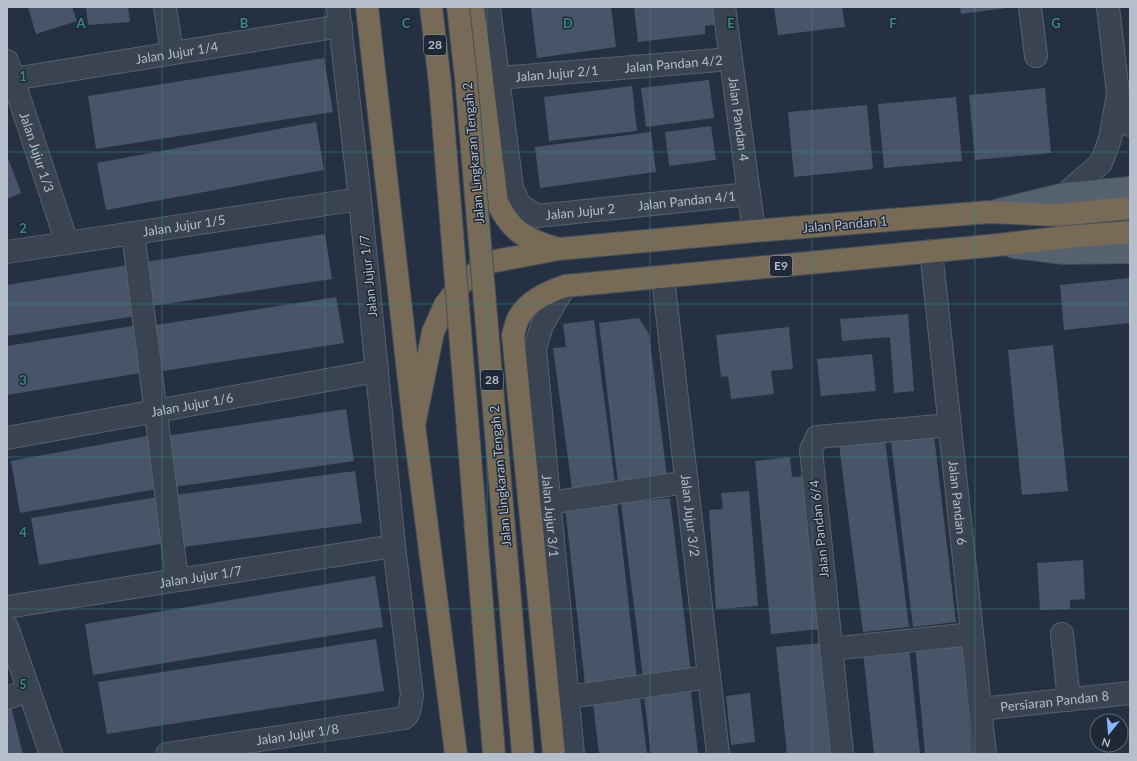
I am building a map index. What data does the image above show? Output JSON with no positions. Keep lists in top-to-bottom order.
{
  "streets": {
    "highway": [
      "28",
      "Jalan Lingkaran Tengah 2",
      "Jalan Pandan 1",
      "E9"
    ],
    "street": [
      "Jalan Jujur 1/4",
      "Jalan Pandan 4/2",
      "Jalan Jujur 2/1",
      "Jalan Pandan 4",
      "Jalan Jujur 1/3",
      "Jalan Pandan 4/1",
      "Jalan Jujur 2",
      "Jalan Jujur 1/5",
      "Jalan Jujur 1/7",
      "Jalan Jujur 1/6",
      "Jalan Pandan 6",
      "Jalan Jujur 3/1",
      "Jalan Jujur 3/2",
      "Jalan Pandan 6/4",
      "Persiaran Pandan 8",
      "Jalan Jujur 1/8"
    ]
  },
  "crossings": [
    ["Jalan Jujur 1/4", "Jalan Jujur 1/3"],
    ["Jalan Jujur 1/4", "Jalan Jujur 1/7"],
    ["Jalan Pandan 4/2", "Jalan Jujur 2/1"],
    ["Jalan Pandan 4/2", "Jalan Pandan 4"],
    ["Jalan Jujur 2/1", "Jalan Jujur 2"],
    ["Jalan Pandan 4", "Jalan Pandan 4/1"],
    ["Jalan Pandan 4", "Jalan Pandan 1"],
    ["Jalan Jujur 1/3", "Jalan Jujur 1/5"],
    ["Jalan Pandan 4/1", "Jalan Jujur 2"],
    ["Jalan Jujur 1/5", "Jalan Jujur 1/7"],
    ["E9", "Jalan Pandan 6"],
    ["E9", "Jalan Jujur 3/1"],
    ["E9", "Jalan Jujur 3/2"],
    ["Jalan Jujur 1/7", "Jalan Jujur 1/6"],
    ["Jalan Jujur 1/7", "Jalan Jujur 1/8"],
    ["Jalan Pandan 6", "Jalan Pandan 6/4"],
    ["Jalan Pandan 6", "Persiaran Pandan 8"]
  ],
  "north": "bottom",
  "grid": {
    "columns": [
      "A",
      "B",
      "C",
      "D",
      "E",
      "F",
      "G"
    ],
    "rows": [
      "1",
      "2",
      "3",
      "4",
      "5"
    ]
  }
}
